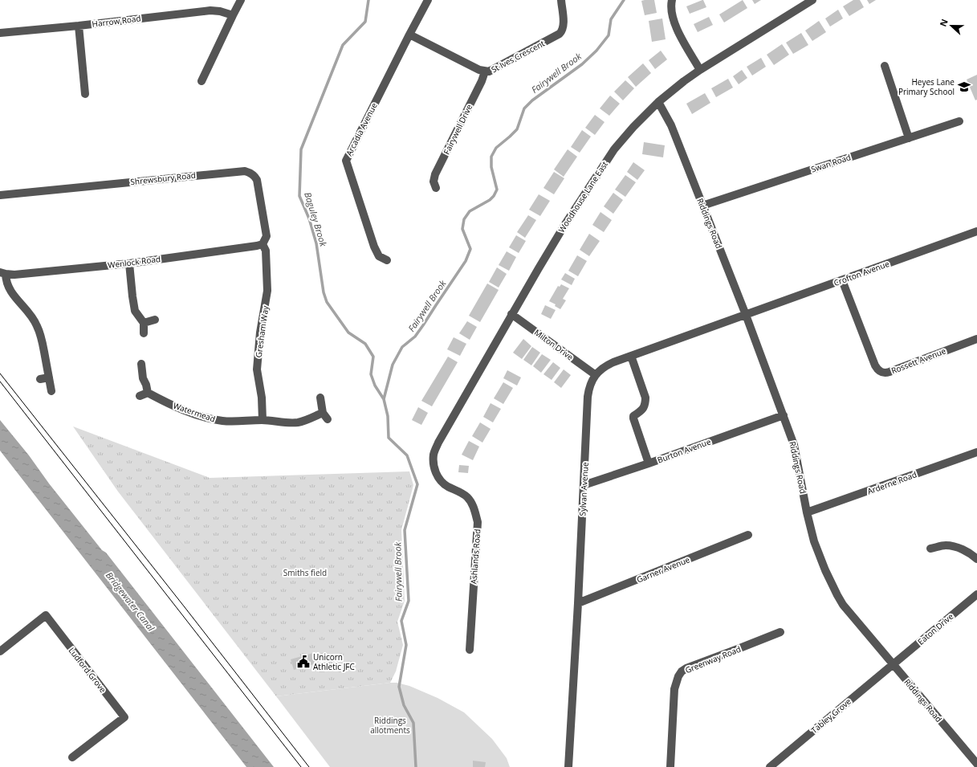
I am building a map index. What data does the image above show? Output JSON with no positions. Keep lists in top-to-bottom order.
{
  "streets": {
    "street": [
      "Harrow Road",
      "St Ives Crescent",
      "Arcadia Avenue",
      "Fairywell Drive",
      "Swan Road",
      "Shrewsbury Road",
      "Woodhouse Lane East",
      "Riddings Road",
      "Wenlock Road",
      "Crofton Avenue",
      "Gresham Way",
      "Milton Drive",
      "Rossett Avenue",
      "Watermead",
      "Burton Avenue",
      "Arderne Road",
      "Sylvan Avenue",
      "Ashlands Road",
      "Garner Avenue",
      "Eaton Drive",
      "Greenway Road",
      "Ludford Grove",
      "Tabley Grove"
    ]
  },
  "crossings": [
    ["St Ives Crescent", "Arcadia Avenue"],
    ["St Ives Crescent", "Fairywell Drive"],
    ["Swan Road", "Riddings Road"],
    ["Shrewsbury Road", "Wenlock Road"],
    ["Shrewsbury Road", "Gresham Way"],
    ["Woodhouse Lane East", "Riddings Road"],
    ["Woodhouse Lane East", "Milton Drive"],
    ["Woodhouse Lane East", "Ashlands Road"],
    ["Riddings Road", "Crofton Avenue"],
    ["Riddings Road", "Burton Avenue"],
    ["Riddings Road", "Arderne Road"],
    ["Riddings Road", "Sylvan Avenue"],
    ["Riddings Road", "Eaton Drive"],
    ["Riddings Road", "Tabley Grove"],
    ["Wenlock Road", "Gresham Way"],
    ["Crofton Avenue", "Rossett Avenue"],
    ["Crofton Avenue", "Sylvan Avenue"],
    ["Gresham Way", "Watermead"],
    ["Milton Drive", "Sylvan Avenue"],
    ["Burton Avenue", "Sylvan Avenue"],
    ["Sylvan Avenue", "Garner Avenue"],
    ["Eaton Drive", "Tabley Grove"]
  ],
  "water": ["Fairywell Brook", "Baguley Brook", "Bridgewater Canal"],
  "parks": ["Smiths field", "Riddings allotments"],
  "places": {
    "school or university": ["Heyes Lane Primary School"],
    "public building": ["Unicorn Athletic JFC"]
  },
  "north": "left"
}
